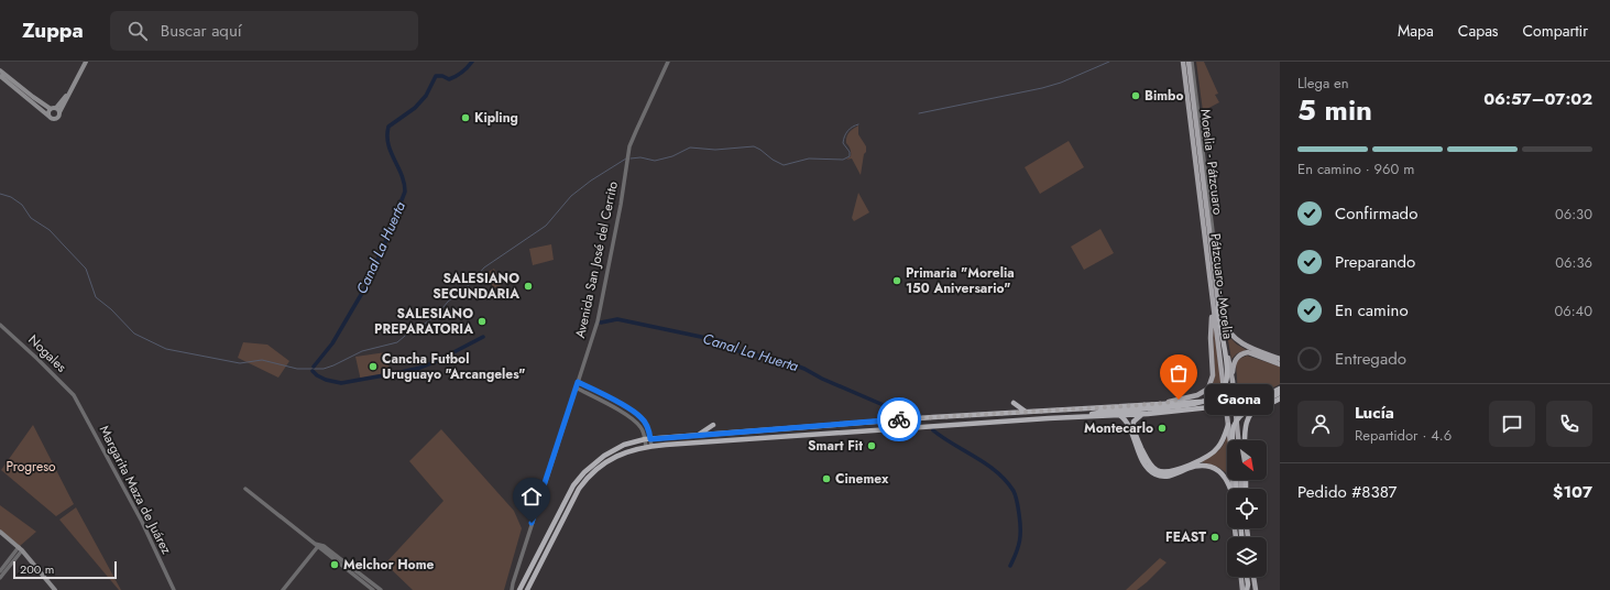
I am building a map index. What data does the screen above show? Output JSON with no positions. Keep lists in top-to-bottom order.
{
  "streets": {
    "main road": ["Morelia - Pátzcuaro", "Pátzcuaro - Morelia"],
    "street": ["Avenida San José del Cerrito", "Nogales", "Margarita Maza de Juárez"]
  },
  "crossings": [
    ["Nogales", "Margarita Maza de Juárez"]
  ],
  "water": ["Canal La Huerta"],
  "parks": ["Progreso"],
  "places": [
    "Bimbo",
    "Kipling",
    "Primaria \"Morelia 150 Aniversario\"",
    "SALESIANO SECUNDARIA",
    "SALESIANO PREPARATORIA",
    "Cancha Futbol Uruguayo \"Arcangeles\"",
    "Gaona",
    "Montecarlo",
    "Smart Fit",
    "Cinemex",
    "FEAST",
    "Melchor Home"
  ],
  "scale_bar": "200 m",
  "north": "bottom right",
  "page": {
    "header": "Zuppa",
    "search": "Buscar aquí",
    "nav": ["Mapa", "Capas", "Compartir"],
    "heading": ["5 min", "Llega en", "06:57–07:02"],
    "panel": [
      "Lucía",
      "Repartidor · 4.6",
      "Pedido #8387",
      "$107"
    ],
    "bar": "En camino · 960 m",
    "list": [
      ["Confirmado", "06:30"],
      ["Preparando", "06:36"],
      ["En camino", "06:40"],
      "Entregado"
    ],
    "bubble": "Gaona",
    "scale": "200 m"
  }
}
